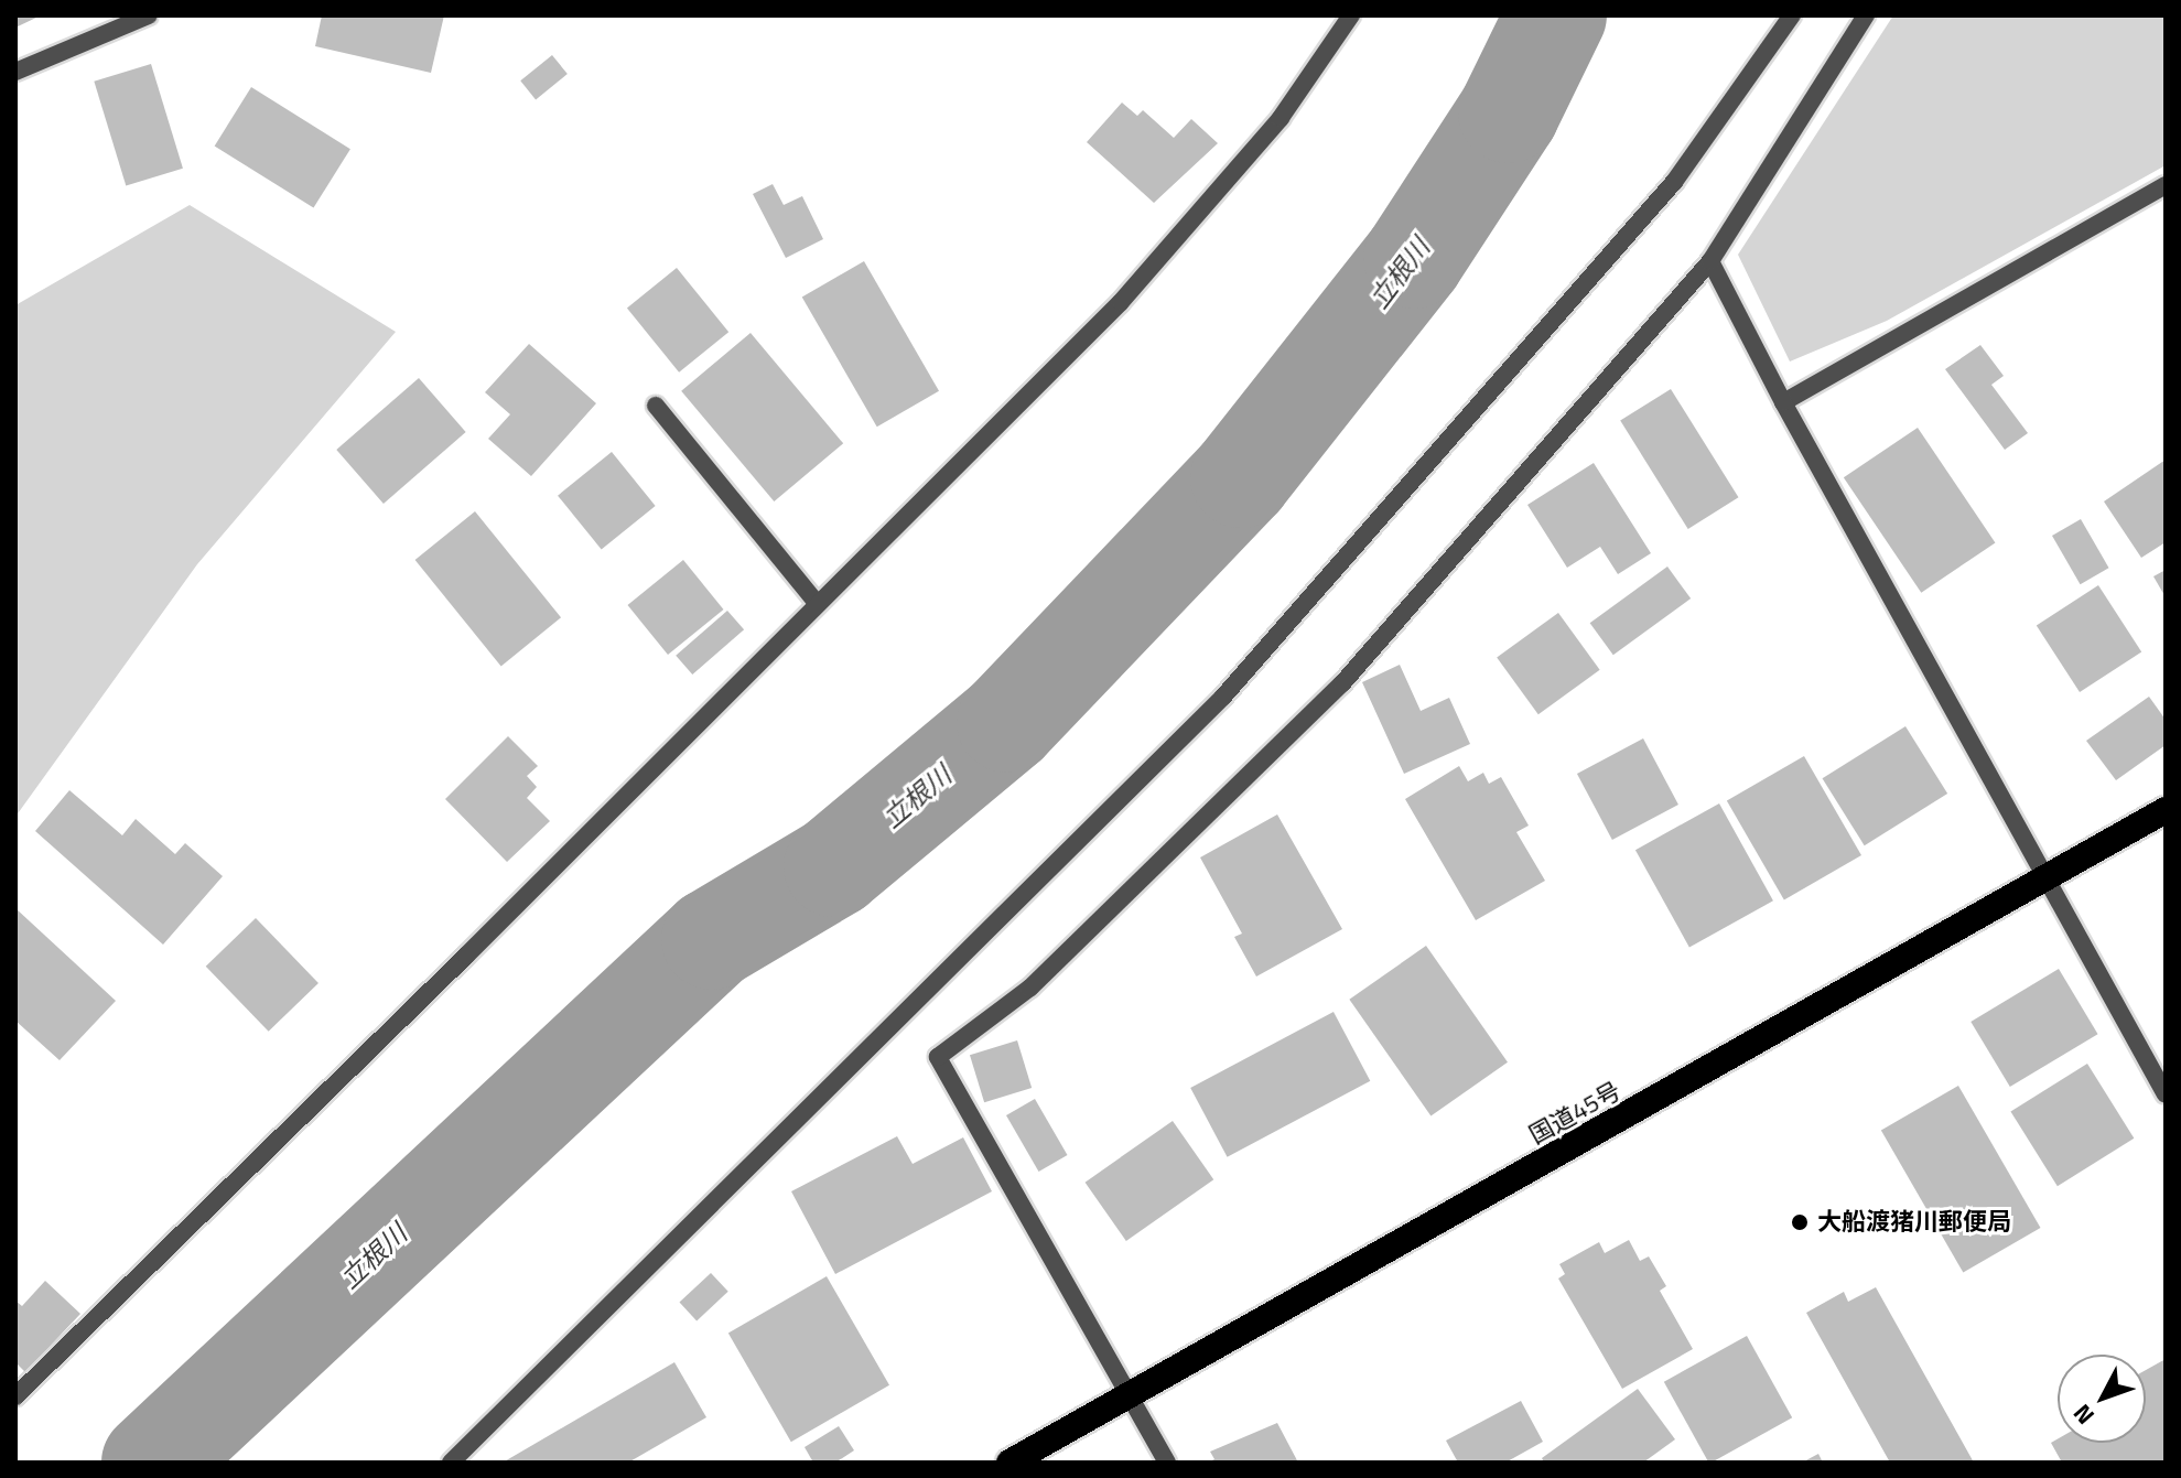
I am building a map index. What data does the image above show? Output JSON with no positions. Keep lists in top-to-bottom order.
{
  "streets": {
    "highway": ["国道45号"]
  },
  "water": ["立根川"],
  "places": ["大船渡猪川郵便局"],
  "north": "bottom left"
}
